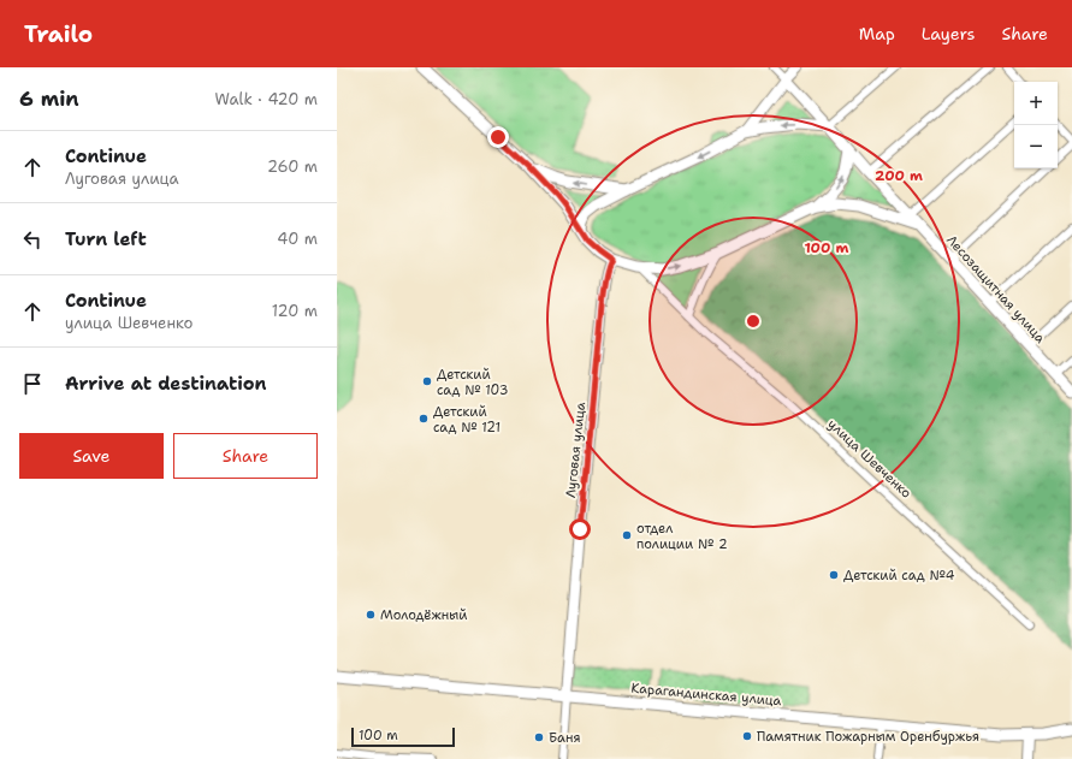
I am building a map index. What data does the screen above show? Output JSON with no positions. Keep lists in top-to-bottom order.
{
  "streets": {
    "main road": ["Лесозащитная улица", "Карагандинская улица"],
    "street": ["Луговая улица", "улица Шевченко"]
  },
  "crossings": [
    ["Луговая улица", "Карагандинская улица"]
  ],
  "places": [
    "Детский сад № 103",
    "Детский сад № 121",
    "отдел полиции № 2",
    "Детский сад №4",
    "Молодёжный",
    "Памятник Пожарным Оренбуржья",
    "Баня"
  ],
  "scale_bar": "100 m",
  "page": {
    "header": "Trailo",
    "nav": ["Map", "Layers", "Share"],
    "heading": ["6 min", "Walk · 420 m"],
    "map_buttons": ["+", "−"],
    "list": [
      ["Continue", "Луговая улица", "260 m"],
      ["Turn left", "40 m"],
      ["Continue", "улица Шевченко", "120 m"],
      "Arrive at destination"
    ],
    "buttons": ["Save", "Share"],
    "scale": "100 m"
  },
  "rings": ["200 m", "100 m"]
}
